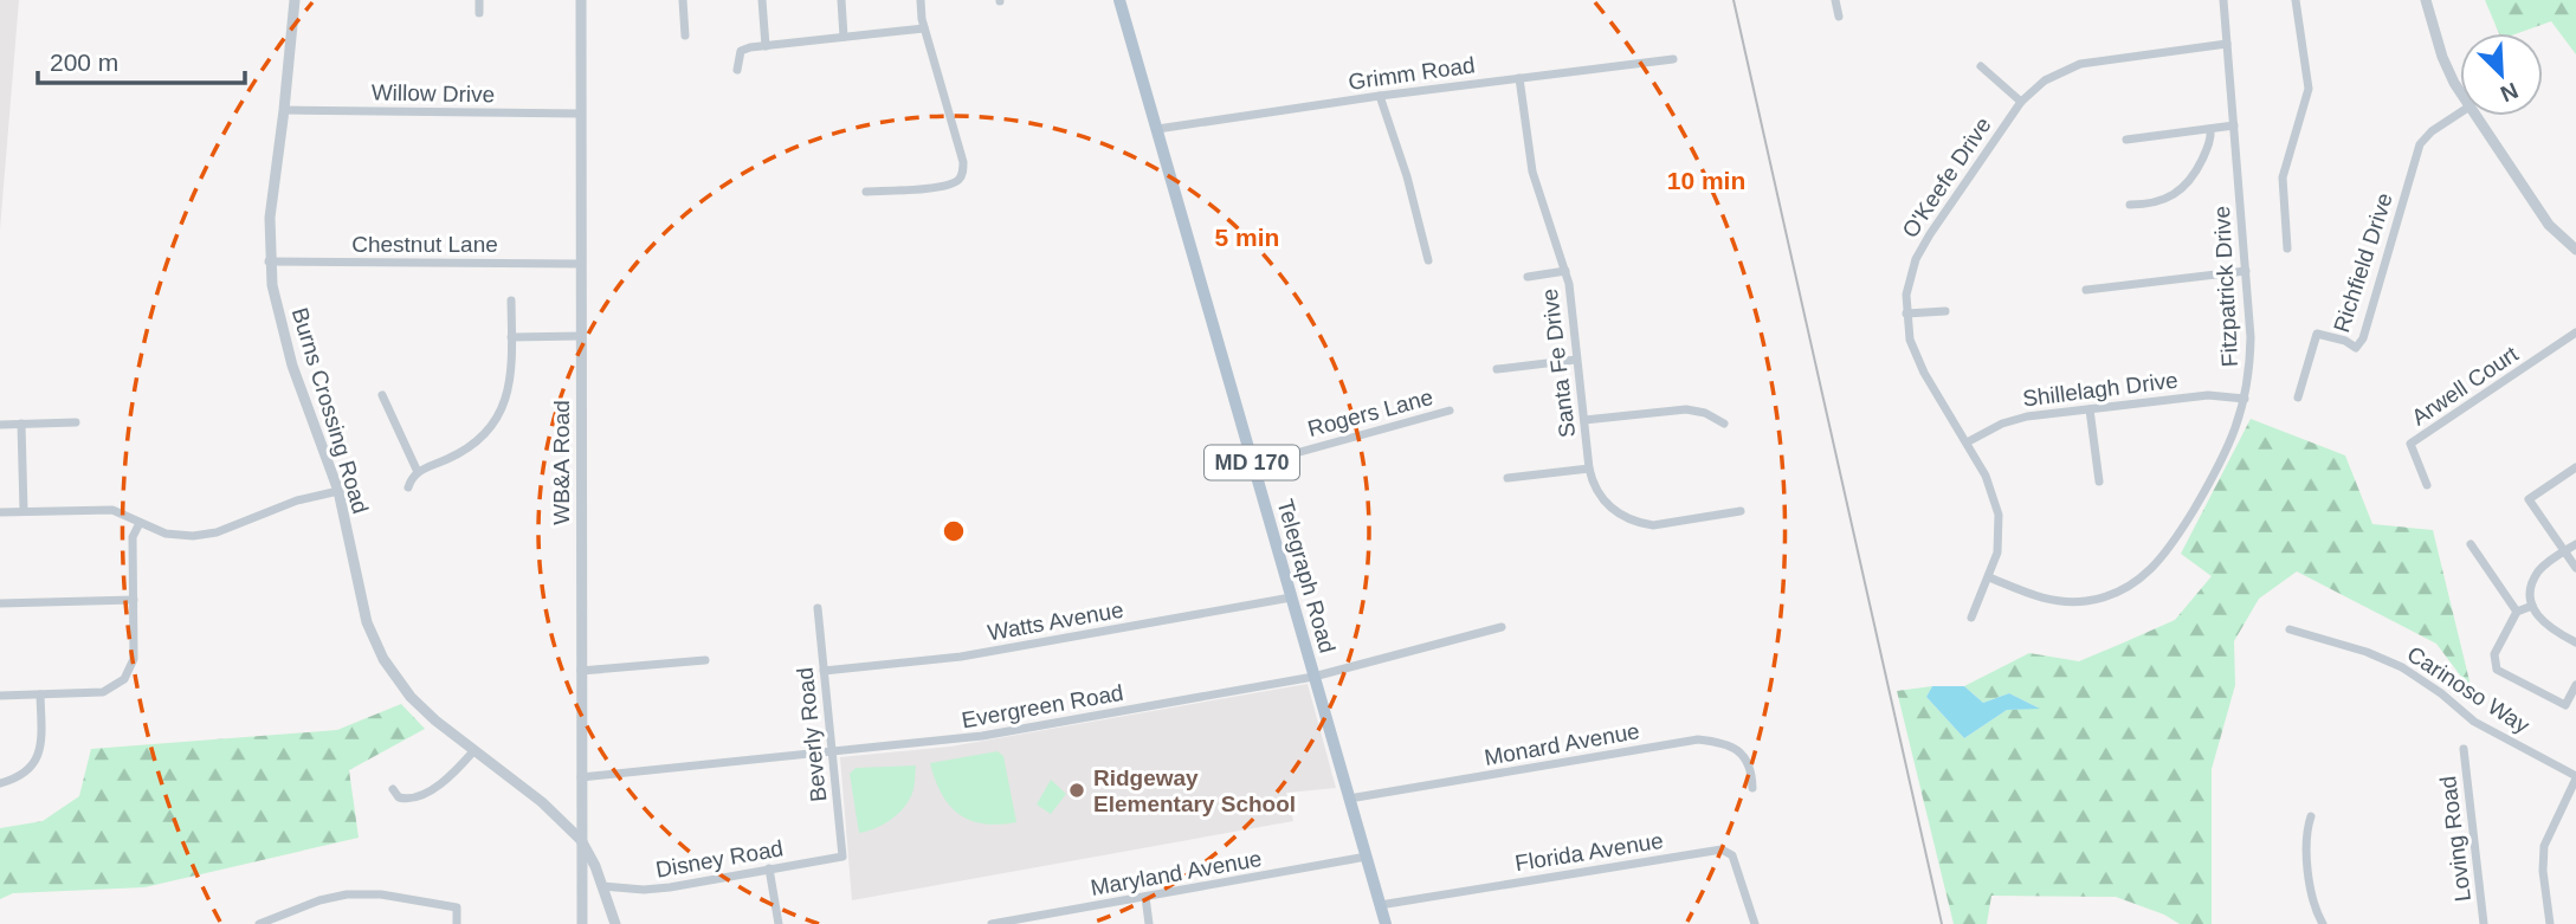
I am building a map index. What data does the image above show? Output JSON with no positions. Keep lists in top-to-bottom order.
{
  "streets": {
    "main road": ["MD 170", "Telegraph Road"],
    "street": [
      "Grimm Road",
      "Willow Drive",
      "O'Keefe Drive",
      "Chestnut Lane",
      "Richfield Drive",
      "Fitzpatrick Drive",
      "Santa Fe Drive",
      "Arwell Court",
      "Shillelagh Drive",
      "Burns Crossing Road",
      "Rogers Lane",
      "WB&A Road",
      "Watts Avenue",
      "Carinoso Way",
      "Evergreen Road",
      "Beverly Road",
      "Monard Avenue",
      "Loving Road",
      "Florida Avenue",
      "Disney Road",
      "Maryland Avenue"
    ]
  },
  "crossings": [
    ["Grimm Road", "Santa Fe Drive"],
    ["Grimm Road", "Telegraph Road"],
    ["Willow Drive", "Burns Crossing Road"],
    ["Willow Drive", "WB&A Road"],
    ["O'Keefe Drive", "Fitzpatrick Drive"],
    ["O'Keefe Drive", "Shillelagh Drive"],
    ["Chestnut Lane", "Burns Crossing Road"],
    ["Chestnut Lane", "WB&A Road"],
    ["Fitzpatrick Drive", "Shillelagh Drive"],
    ["Burns Crossing Road", "WB&A Road"],
    ["Rogers Lane", "Telegraph Road"],
    ["WB&A Road", "Evergreen Road"],
    ["Telegraph Road", "Watts Avenue"],
    ["Telegraph Road", "Evergreen Road"],
    ["Telegraph Road", "Monard Avenue"],
    ["Telegraph Road", "Florida Avenue"],
    ["Telegraph Road", "Maryland Avenue"],
    ["Watts Avenue", "Beverly Road"],
    ["Evergreen Road", "Beverly Road"],
    ["Beverly Road", "Disney Road"]
  ],
  "places": ["Ridgeway Elementary School"],
  "scale_bar": "200 m",
  "north": "bottom right",
  "rings": ["10 min", "5 min"]
}
